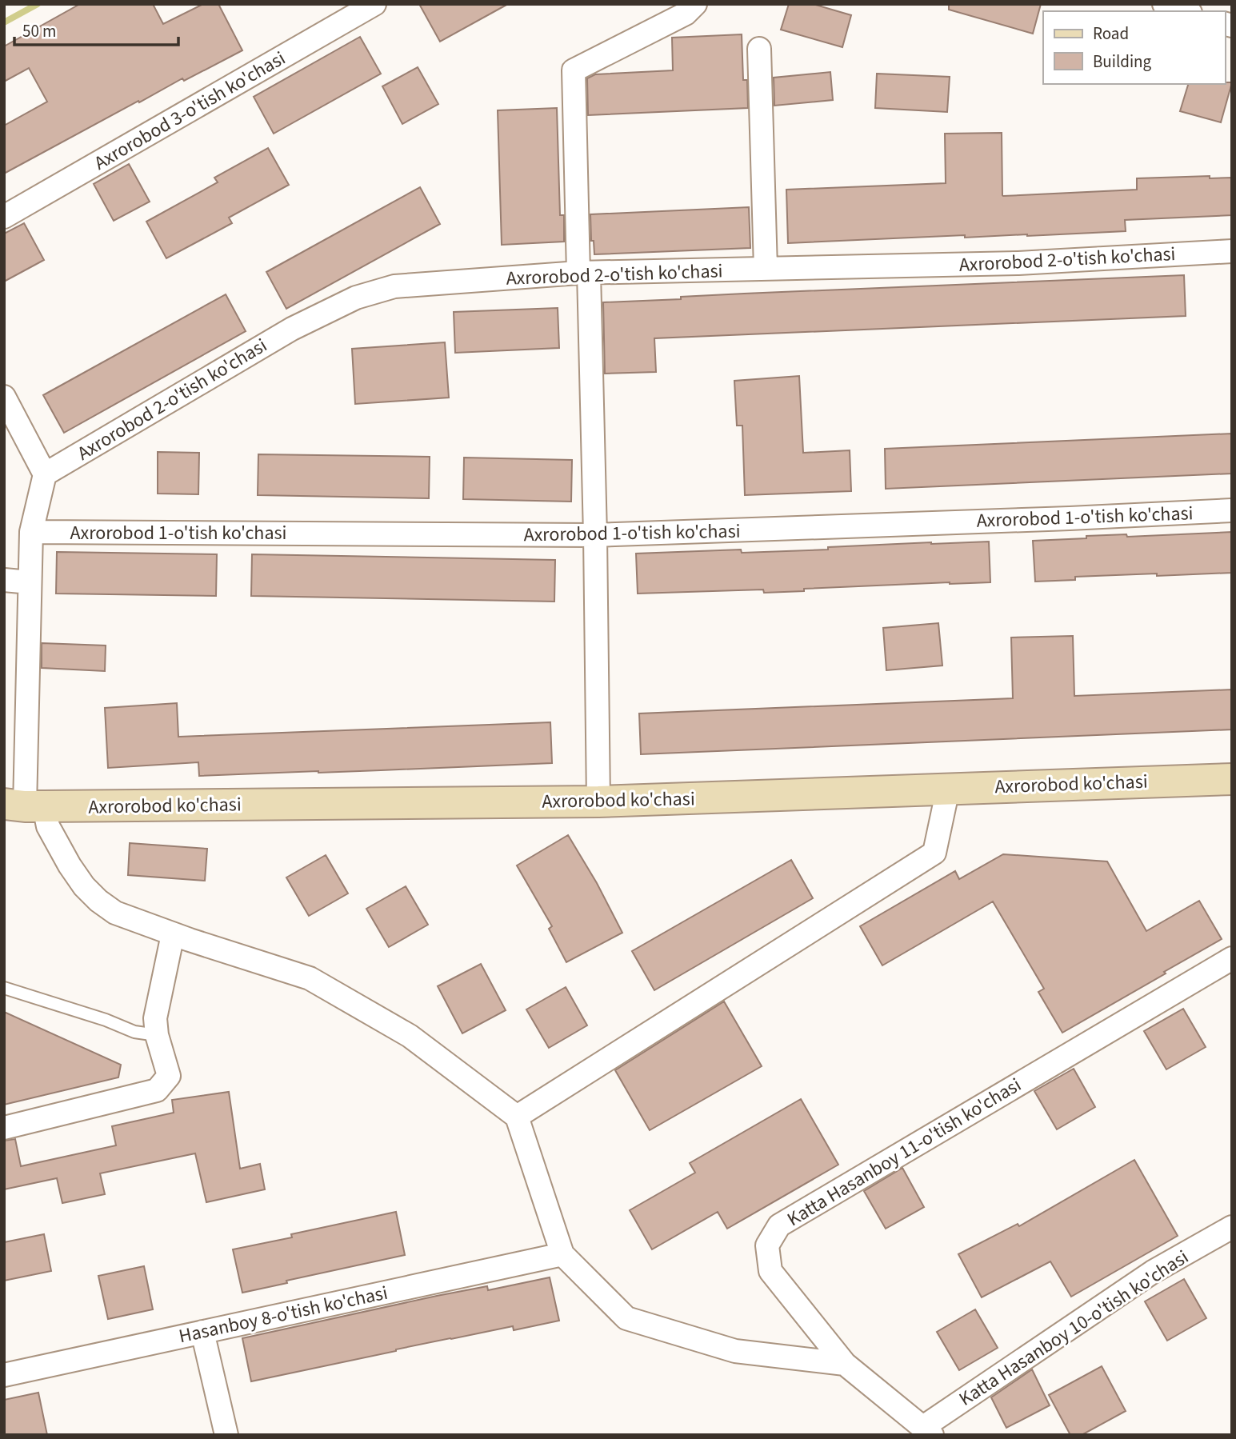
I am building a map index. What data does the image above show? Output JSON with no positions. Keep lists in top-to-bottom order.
{
  "streets": {
    "street": [
      "Axrorobod 3-o'tish ko'chasi",
      "Axrorobod 2-o'tish ko'chasi",
      "Axrorobod 1-o'tish ko'chasi",
      "Axrorobod ko'chasi",
      "Katta Hasanboy 11-o'tish ko'chasi",
      "Hasanboy 8-o'tish ko'chasi",
      "Katta Hasanboy 10-o'tish ko'chasi"
    ]
  },
  "crossings": [
    ["Katta Hasanboy 11-o'tish ko'chasi", "Katta Hasanboy 10-o'tish ko'chasi"]
  ],
  "legend": ["Road", "Building"],
  "scale_bar": "50 m"
}
